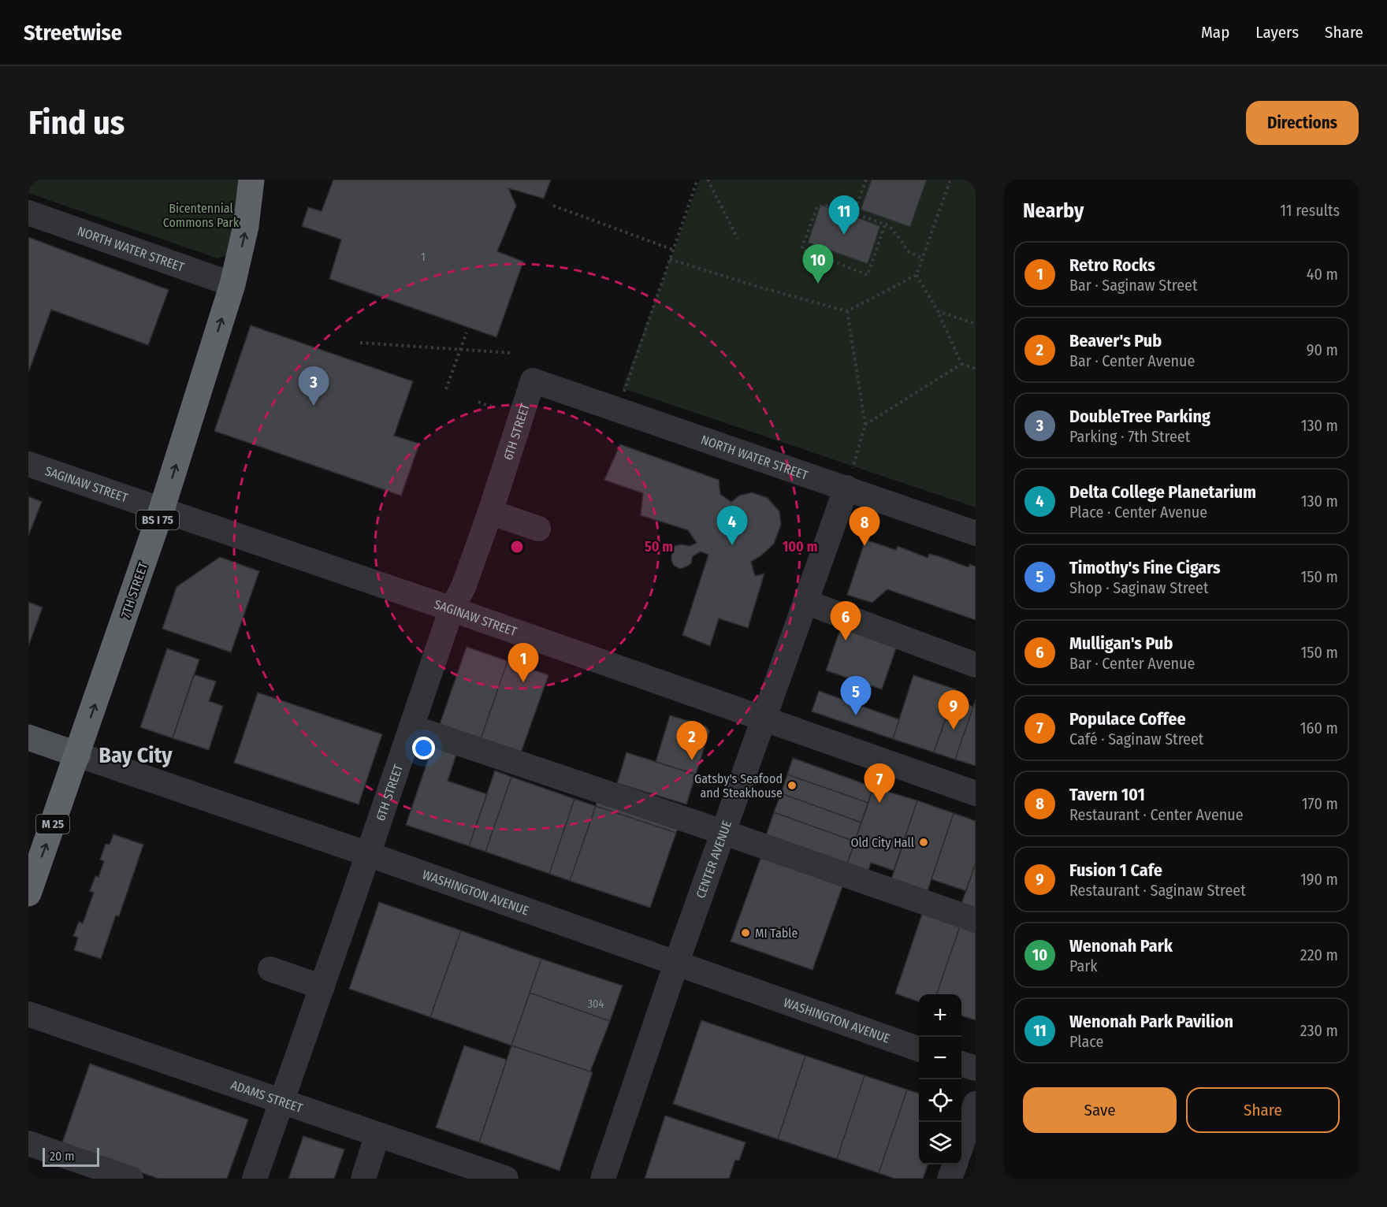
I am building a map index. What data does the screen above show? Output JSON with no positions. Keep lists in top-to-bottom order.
{
  "streets": {
    "highway": ["BS I 75", "7TH STREET", "M 25"],
    "main road": ["WASHINGTON AVENUE"],
    "street": [
      "NORTH WATER STREET",
      "6TH STREET",
      "SAGINAW STREET",
      "CENTER AVENUE",
      "ADAMS STREET"
    ]
  },
  "crossings": [
    ["NORTH WATER STREET", "6TH STREET"],
    ["NORTH WATER STREET", "BS I 75"],
    ["NORTH WATER STREET", "7TH STREET"],
    ["NORTH WATER STREET", "CENTER AVENUE"],
    ["6TH STREET", "SAGINAW STREET"],
    ["6TH STREET", "WASHINGTON AVENUE"],
    ["6TH STREET", "ADAMS STREET"],
    ["SAGINAW STREET", "7TH STREET"],
    ["SAGINAW STREET", "CENTER AVENUE"],
    ["BS I 75", "7TH STREET"],
    ["7TH STREET", "WASHINGTON AVENUE"],
    ["CENTER AVENUE", "WASHINGTON AVENUE"]
  ],
  "one_way": ["7TH STREET"],
  "districts": ["Bay City"],
  "parks": ["Bicentennial Commons Park"],
  "places": ["Gatsby's Seafood and Steakhouse", "Old City Hall", "MI Table"],
  "house_numbers": ["1", "304"],
  "scale_bar": "20 m",
  "page": {
    "header": "Streetwise",
    "nav": ["Map", "Layers", "Share"],
    "buttons": [
      "Directions",
      ["Save", "Share"]
    ],
    "title": "Find us",
    "heading": ["Nearby", "11 results"],
    "pins": [
      "11",
      "10",
      "3",
      "4",
      "8",
      "6",
      "1",
      "5",
      "9",
      "2",
      "7"
    ],
    "list": [
      {
        "mark": "1",
        "name": "Retro Rocks",
        "note": "Bar · Saginaw Street",
        "value": "40 m"
      },
      {
        "mark": "2",
        "name": "Beaver's Pub",
        "note": "Bar · Center Avenue",
        "value": "90 m"
      },
      {
        "mark": "3",
        "name": "DoubleTree Parking",
        "note": "Parking · 7th Street",
        "value": "130 m"
      },
      {
        "mark": "4",
        "name": "Delta College Planetarium",
        "note": "Place · Center Avenue",
        "value": "130 m"
      },
      {
        "mark": "5",
        "name": "Timothy's Fine Cigars",
        "note": "Shop · Saginaw Street",
        "value": "150 m"
      },
      {
        "mark": "6",
        "name": "Mulligan's Pub",
        "note": "Bar · Center Avenue",
        "value": "150 m"
      },
      {
        "mark": "7",
        "name": "Populace Coffee",
        "note": "Café · Saginaw Street",
        "value": "160 m"
      },
      {
        "mark": "8",
        "name": "Tavern 101",
        "note": "Restaurant · Center Avenue",
        "value": "170 m"
      },
      {
        "mark": "9",
        "name": "Fusion 1 Cafe",
        "note": "Restaurant · Saginaw Street",
        "value": "190 m"
      },
      {
        "mark": "10",
        "name": "Wenonah Park",
        "note": "Park",
        "value": "220 m"
      },
      {
        "mark": "11",
        "name": "Wenonah Park Pavilion",
        "note": "Place",
        "value": "230 m"
      }
    ],
    "map_buttons": ["+", "−"],
    "scale": "20 m"
  },
  "rings": ["50 m", "100 m"]
}
